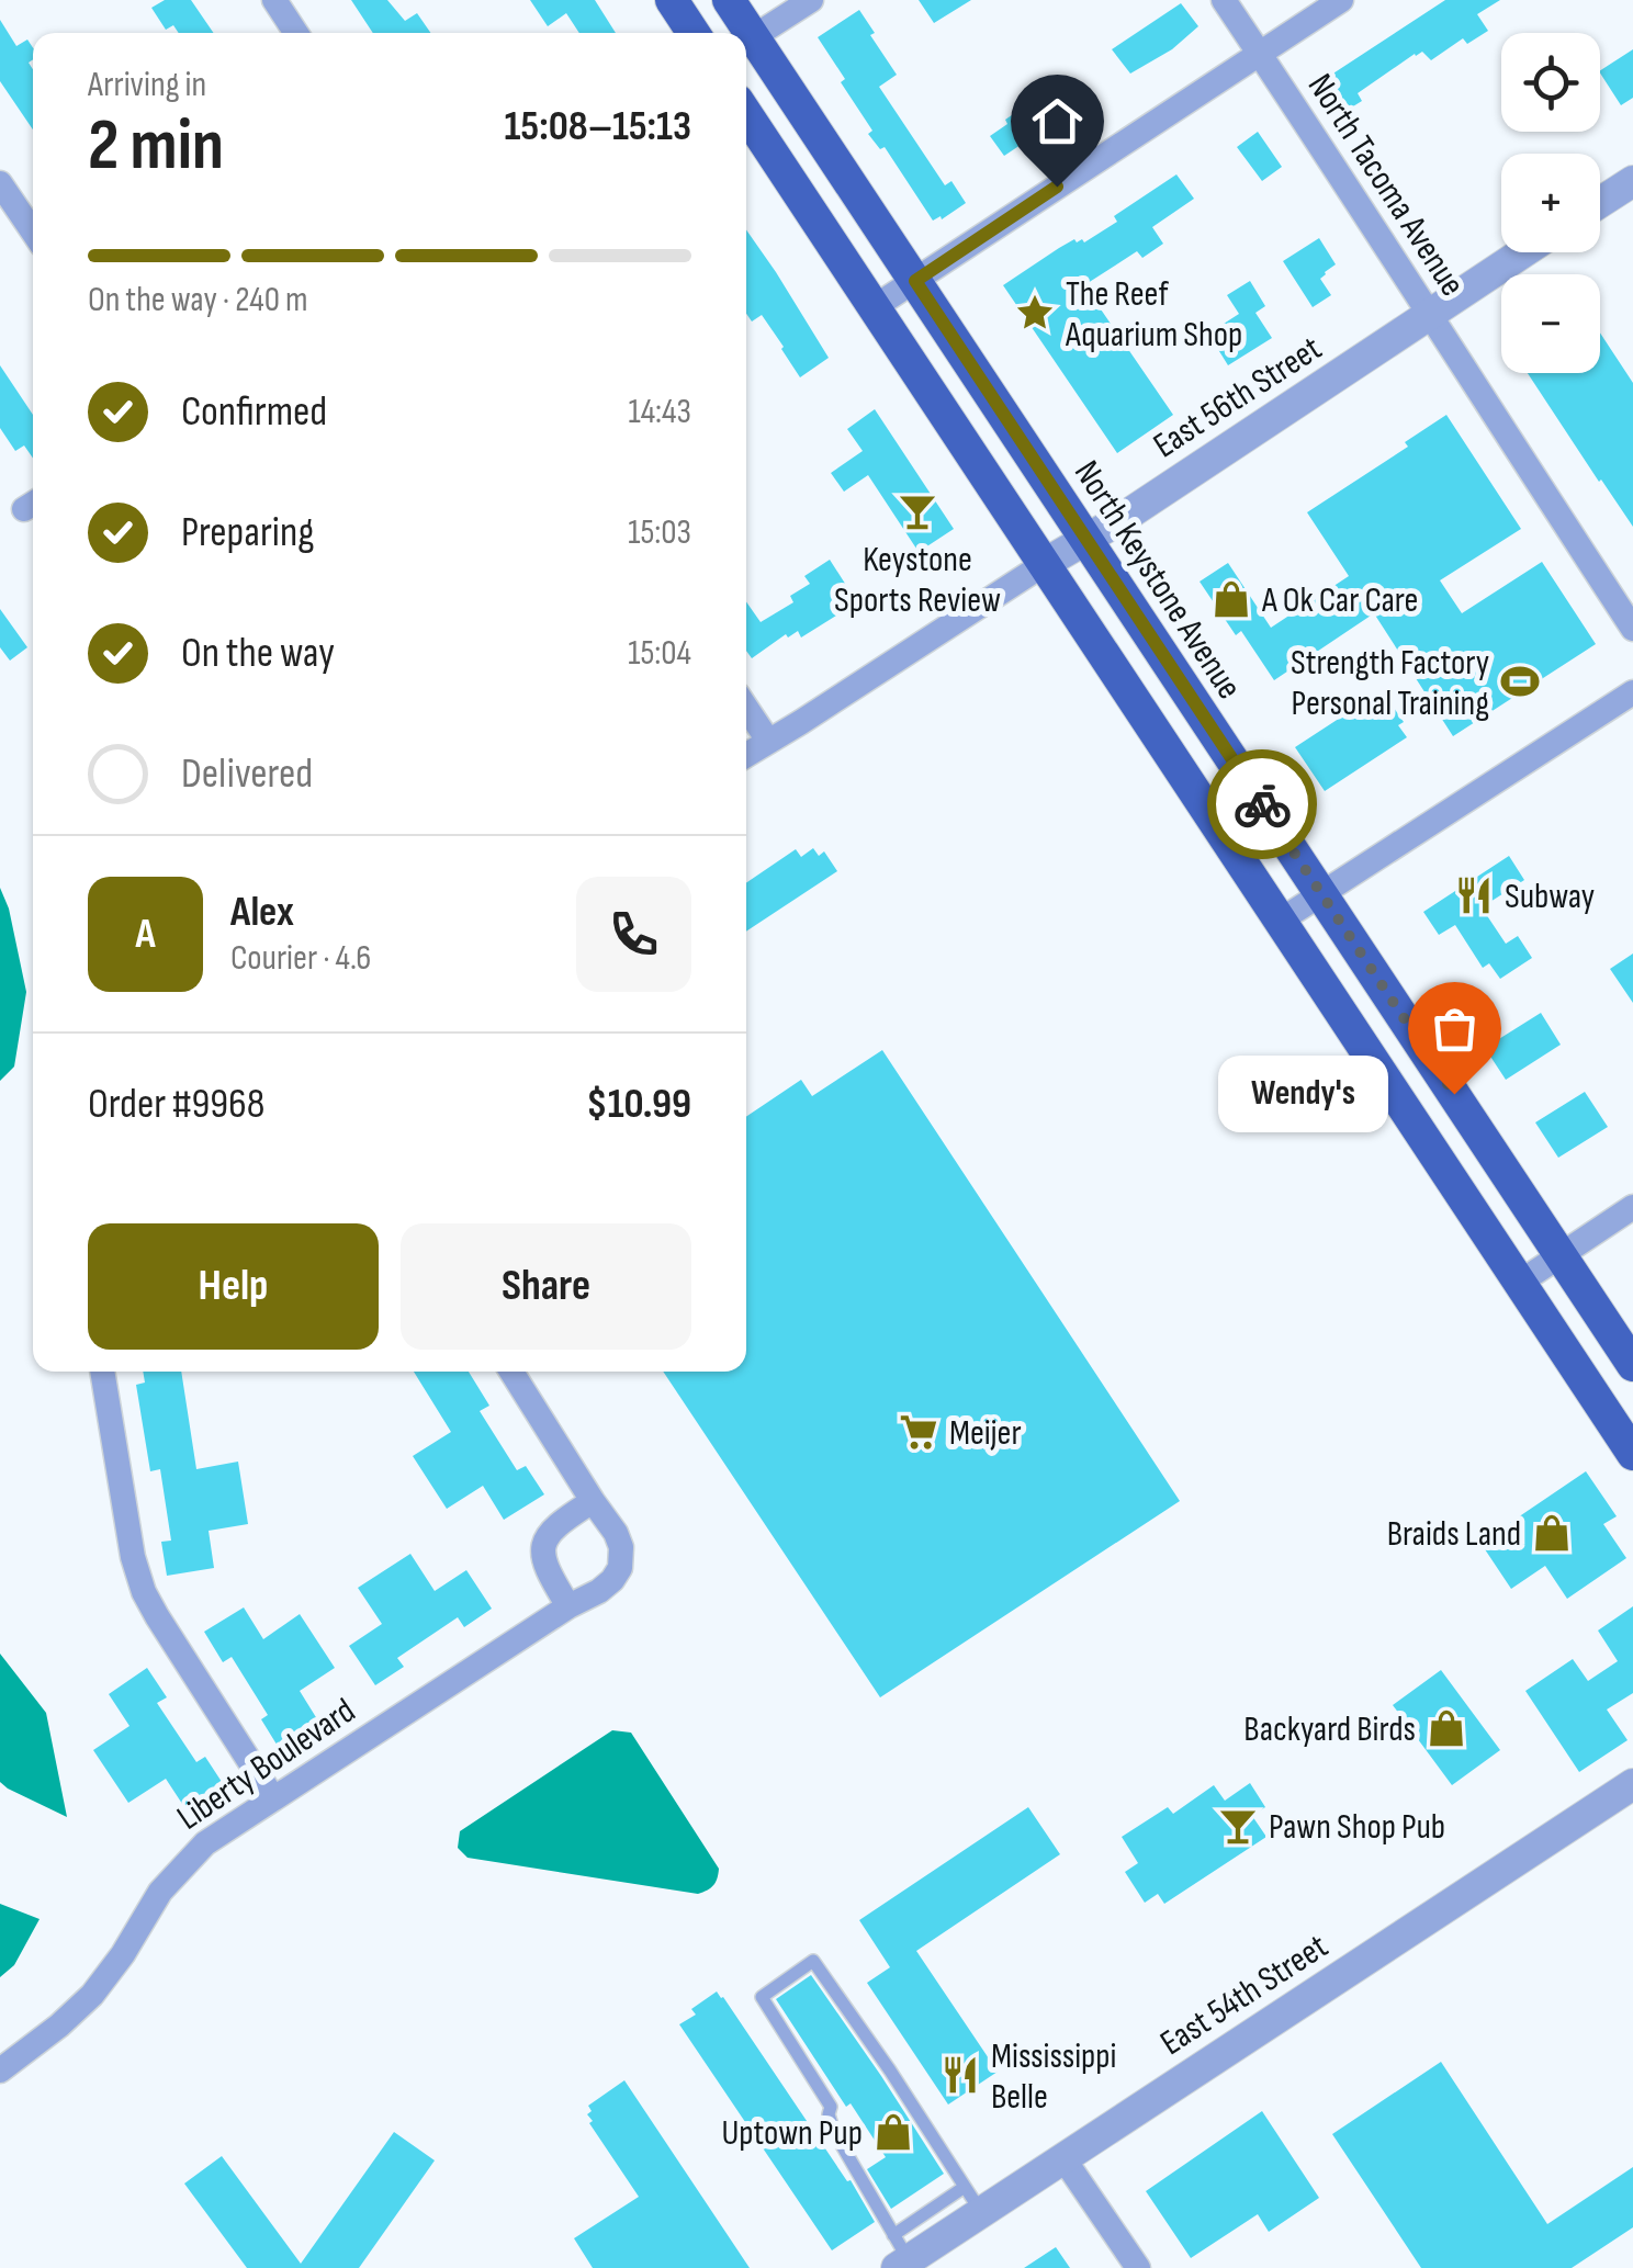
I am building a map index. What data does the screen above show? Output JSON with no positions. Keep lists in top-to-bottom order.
{
  "streets": {
    "main road": ["North Keystone Avenue"],
    "street": [
      "North Tacoma Avenue",
      "East 56th Street",
      "Liberty Boulevard",
      "East 54th Street"
    ]
  },
  "crossings": [
    ["North Tacoma Avenue", "East 56th Street"],
    ["East 56th Street", "North Keystone Avenue"]
  ],
  "places": {
    "place": ["The Reef Aquarium Shop"],
    "bar": ["Keystone Sports Review", "Pawn Shop Pub"],
    "shop": [
      "A Ok Car Care",
      "Braids Land",
      "Backyard Birds",
      "Uptown Pup"
    ],
    "sports": ["Strength Factory Personal Training"],
    "restaurant": ["Subway", "Mississippi Belle"],
    "other": ["Wendy's"],
    "supermarket": ["Meijer"]
  },
  "page": {
    "map_buttons": ["+", "−"],
    "heading": ["2 min", "Arriving in", "15:08–15:13"],
    "panel": [
      "Alex",
      "Courier · 4.6",
      "Order #9968",
      "$10.99"
    ],
    "bar": "On the way · 240 m",
    "list": [
      ["Confirmed", "14:43"],
      ["Preparing", "15:03"],
      ["On the way", "15:04"],
      "Delivered"
    ],
    "round": "A",
    "bubble": "Wendy's",
    "buttons": ["Help", "Share"]
  }
}
